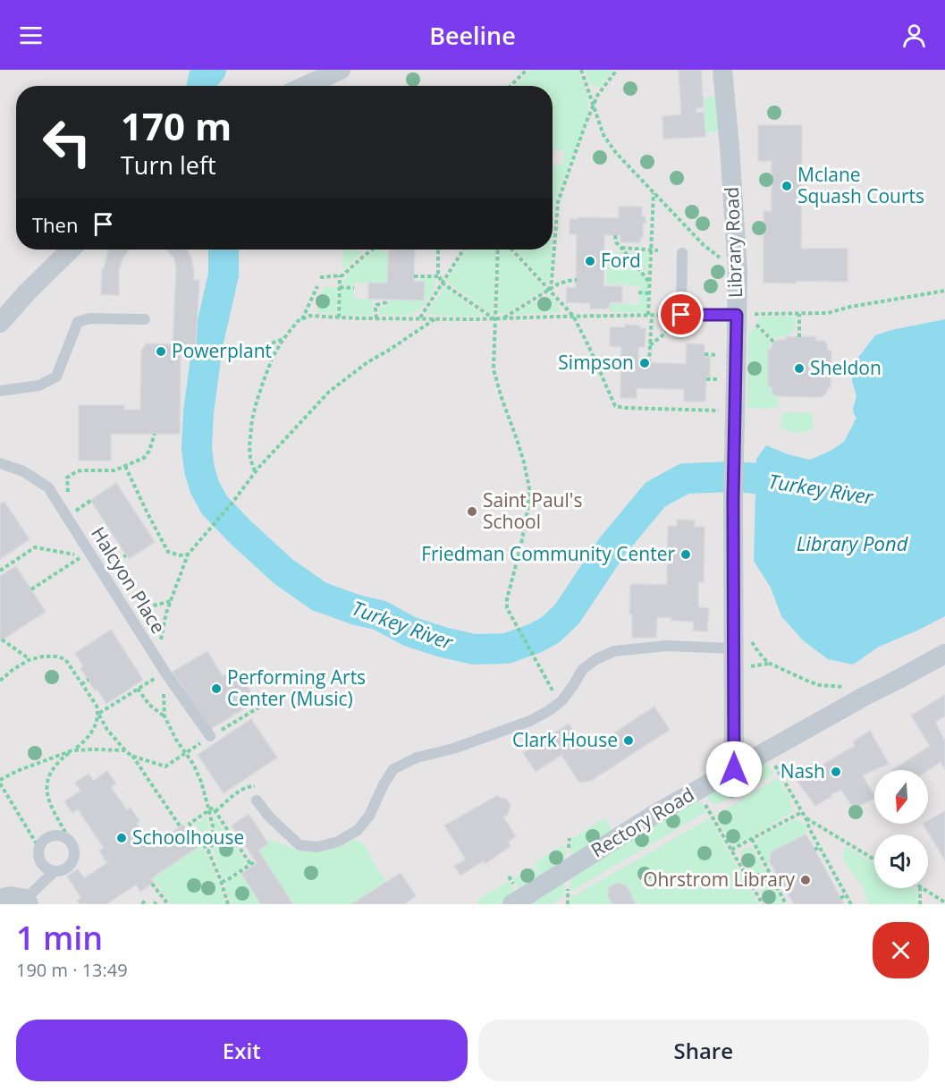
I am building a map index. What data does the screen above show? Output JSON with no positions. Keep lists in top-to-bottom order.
{
  "streets": {
    "street": ["Library Road", "Rectory Road"],
    "lane": ["Halcyon Place"]
  },
  "crossings": [
    ["Library Road", "Rectory Road"]
  ],
  "water": ["Turkey River", "Library Pond"],
  "places": [
    "Mclane Squash Courts",
    "Ford",
    "Powerplant",
    "Simpson",
    "Sheldon",
    "Saint Paul's School",
    "Friedman Community Center",
    "Performing Arts Center (Music)",
    "Clark House",
    "Nash",
    "Schoolhouse",
    "Ohrstrom Library"
  ],
  "north": "bottom",
  "page": {
    "header": "Beeline",
    "turn": ["170 m", "Turn left"],
    "then": "Then",
    "heading": ["1 min", "190 m · 13:49"],
    "buttons": ["Exit", "Share"]
  }
}
